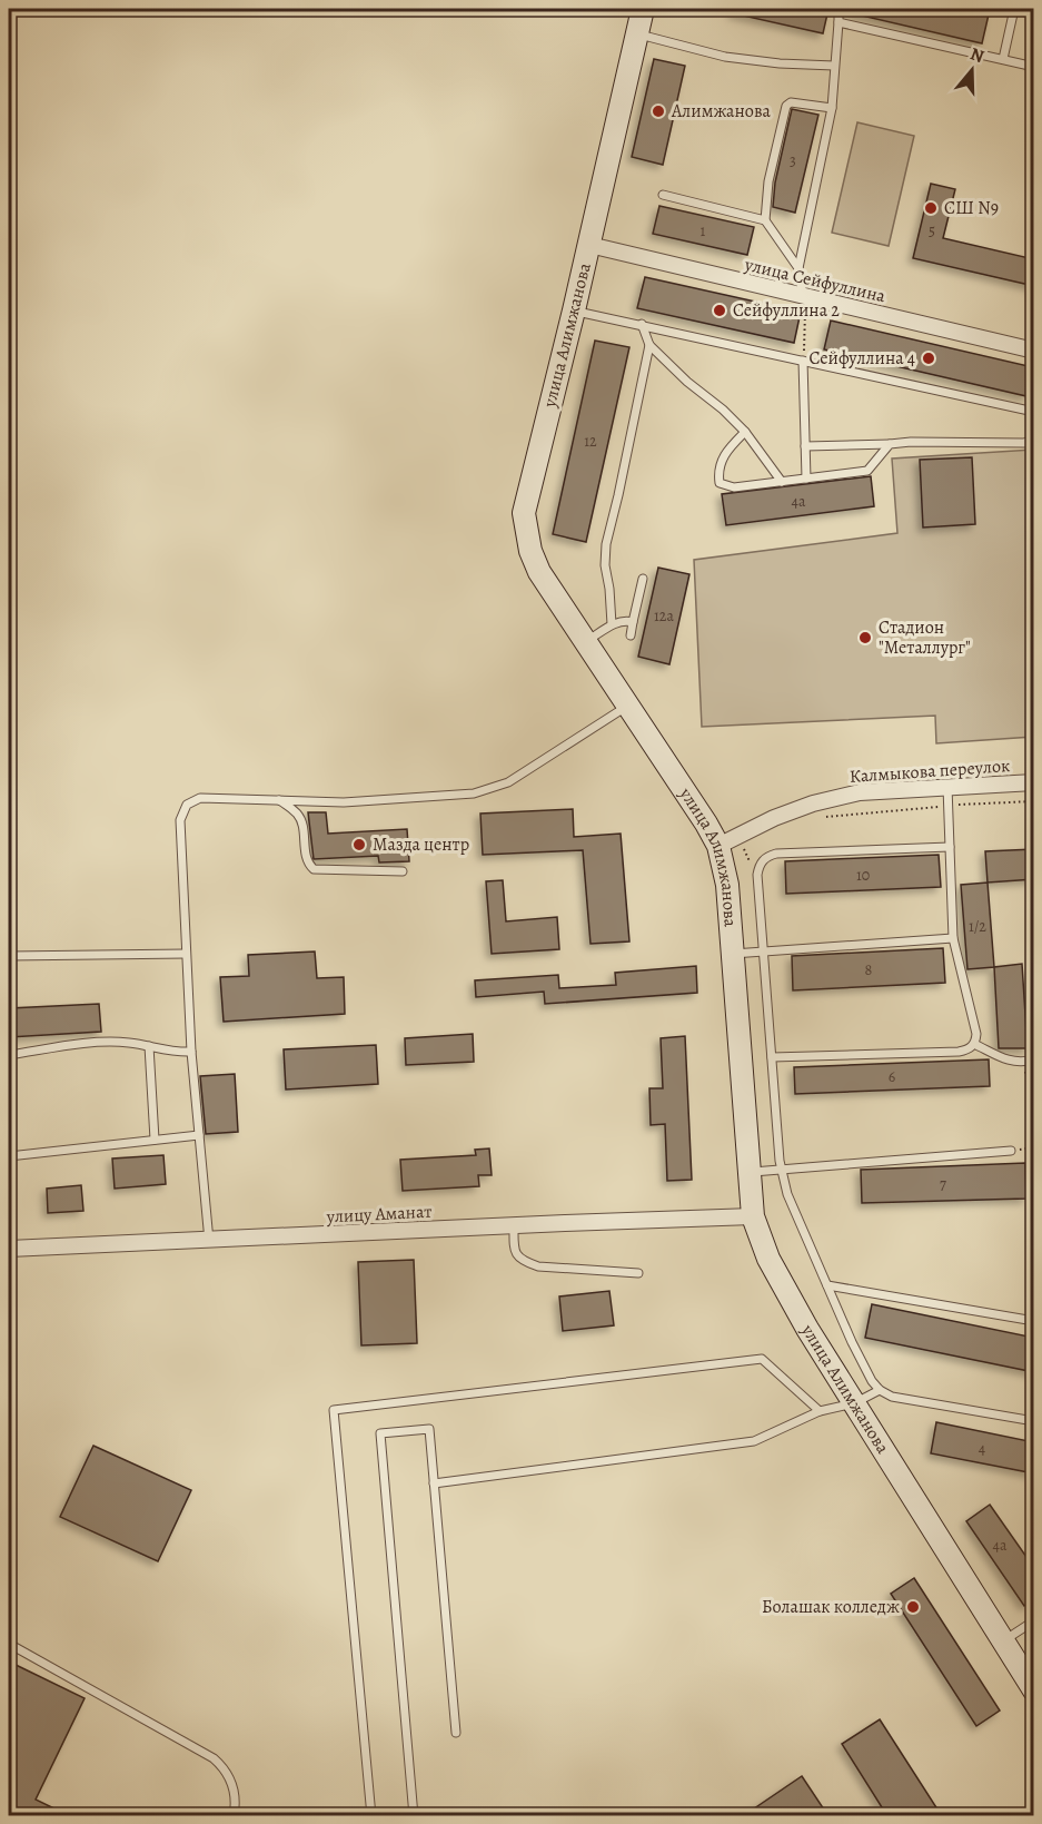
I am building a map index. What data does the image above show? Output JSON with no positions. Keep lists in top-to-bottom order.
{
  "streets": {
    "street": [
      "улица Сейфуллина",
      "улица Алимжанова",
      "Калмыкова переулок",
      "улицу Аманат"
    ]
  },
  "crossings": [
    ["улица Сейфуллина", "улица Алимжанова"],
    ["улица Алимжанова", "Калмыкова переулок"],
    ["улица Алимжанова", "улицу Аманат"]
  ],
  "places": [
    "Алимжанова",
    "СШ N9",
    "Сейфуллина 2",
    "Сейфуллина 4",
    "Стадион \"Металлург\"",
    "Мазда центр",
    "Болашак колледж"
  ],
  "house_numbers": [
    "3",
    "1",
    "5",
    "12",
    "4а",
    "12а",
    "10",
    "1/2",
    "8",
    "6",
    "7",
    "4",
    "4а"
  ],
  "north": "top"
}
